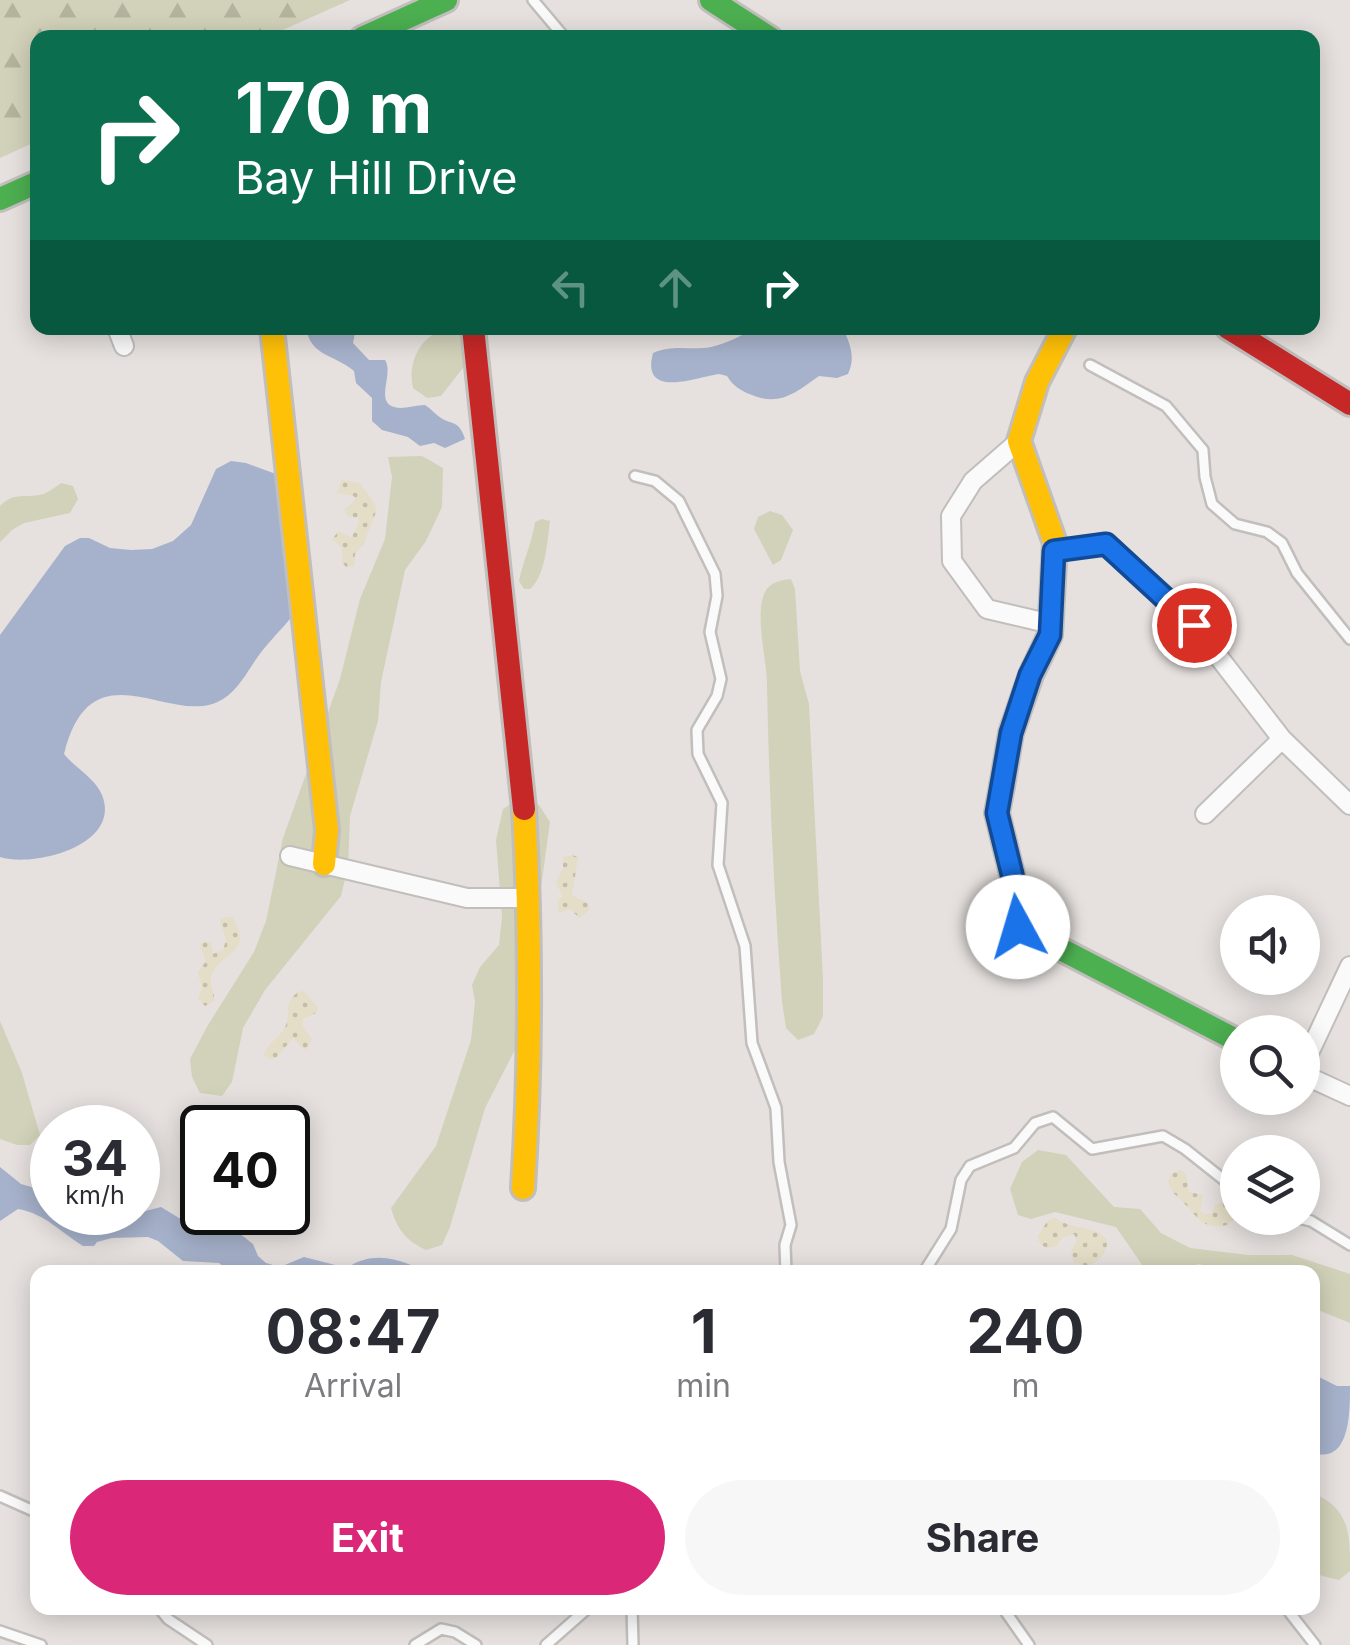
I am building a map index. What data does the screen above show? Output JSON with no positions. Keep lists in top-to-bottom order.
{
  "page": {
    "turn": ["170 m", "Bay Hill Drive"],
    "speed": "34 km/h",
    "limit": "40",
    "eta": [
      "08:47",
      "Arrival",
      "1",
      "min",
      "240",
      "m"
    ],
    "buttons": ["Exit", "Share"]
  }
}
